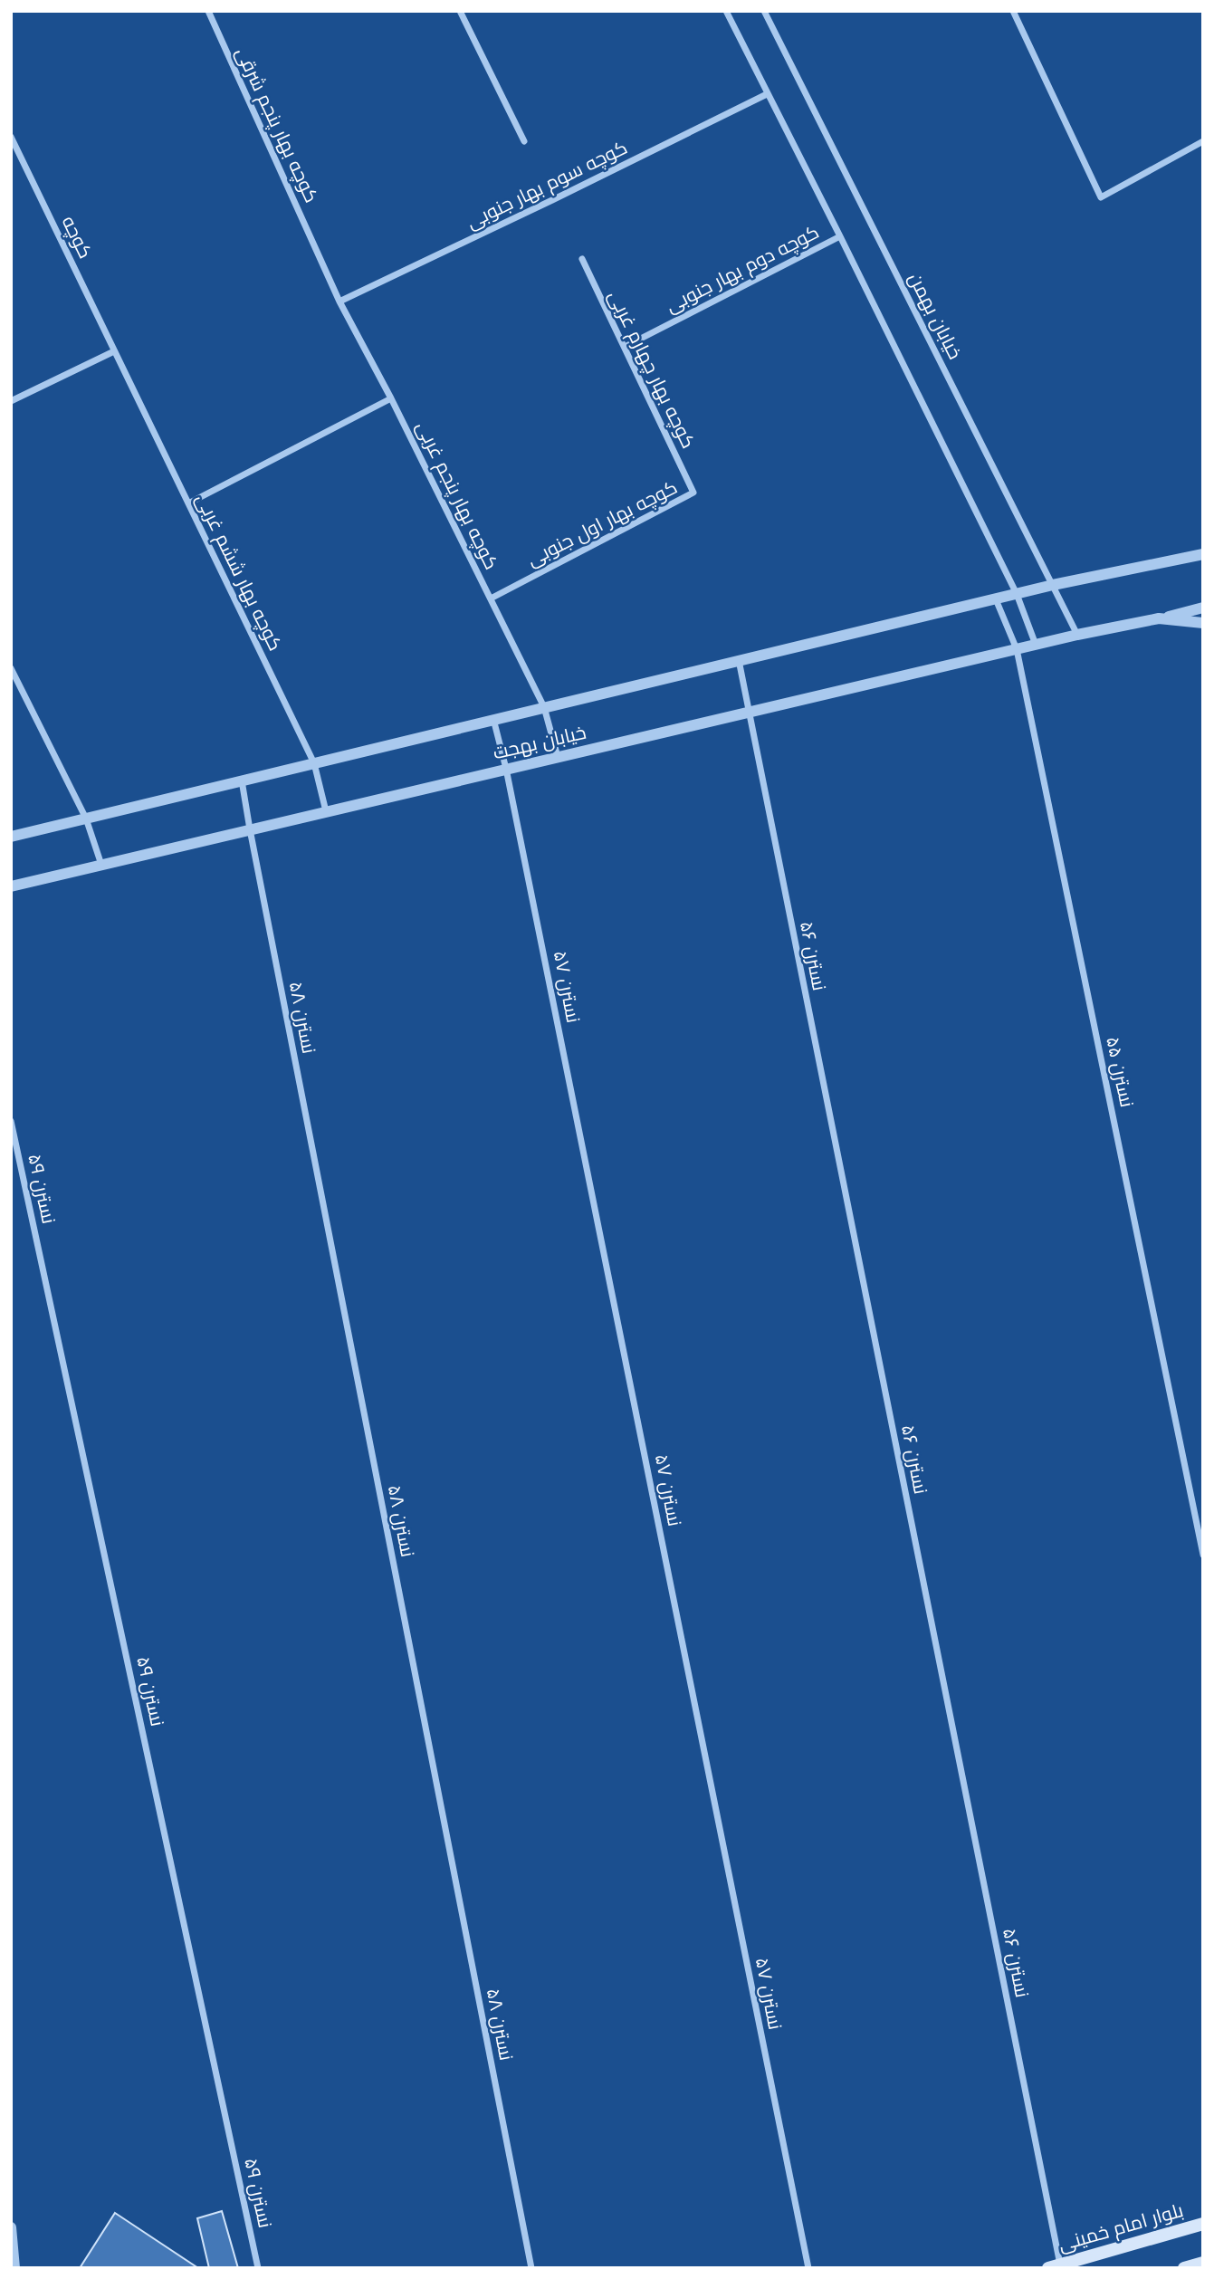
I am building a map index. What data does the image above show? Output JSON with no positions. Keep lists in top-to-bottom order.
{
  "streets": {
    "main road": ["بلوار امام خمینی"],
    "street": [
      "کوچه بهار پنجم شرقی",
      "کوچه سوم بهار جنوبی",
      "کوچه",
      "کوچه دوم بهار جنوبی",
      "خیابان بهمن",
      "کوچه بهار چهارم غربی",
      "کوچه بهار پنجم غربی",
      "کوچه بهار اول جنوبی",
      "کوچه بهار ششم غربی",
      "خیابان بهجت",
      "نسترن ۵۶",
      "نسترن ۵۷",
      "نسترن ۵۸",
      "نسترن ۵۵",
      "نسترن ۵۹"
    ]
  },
  "crossings": [
    ["کوچه بهار پنجم شرقی", "کوچه بهار پنجم غربی"],
    ["کوچه سوم بهار جنوبی", "کوچه بهار پنجم غربی"],
    ["کوچه", "کوچه بهار ششم غربی"],
    ["کوچه دوم بهار جنوبی", "کوچه بهار چهارم غربی"],
    ["خیابان بهمن", "خیابان بهجت"],
    ["کوچه بهار چهارم غربی", "کوچه بهار اول جنوبی"],
    ["کوچه بهار پنجم غربی", "کوچه بهار اول جنوبی"],
    ["کوچه بهار پنجم غربی", "خیابان بهجت"],
    ["کوچه بهار ششم غربی", "خیابان بهجت"],
    ["خیابان بهجت", "نسترن ۵۶"],
    ["خیابان بهجت", "نسترن ۵۷"],
    ["خیابان بهجت", "نسترن ۵۸"],
    ["خیابان بهجت", "نسترن ۵۵"],
    ["نسترن ۵۶", "بلوار امام خمینی"]
  ]
}
